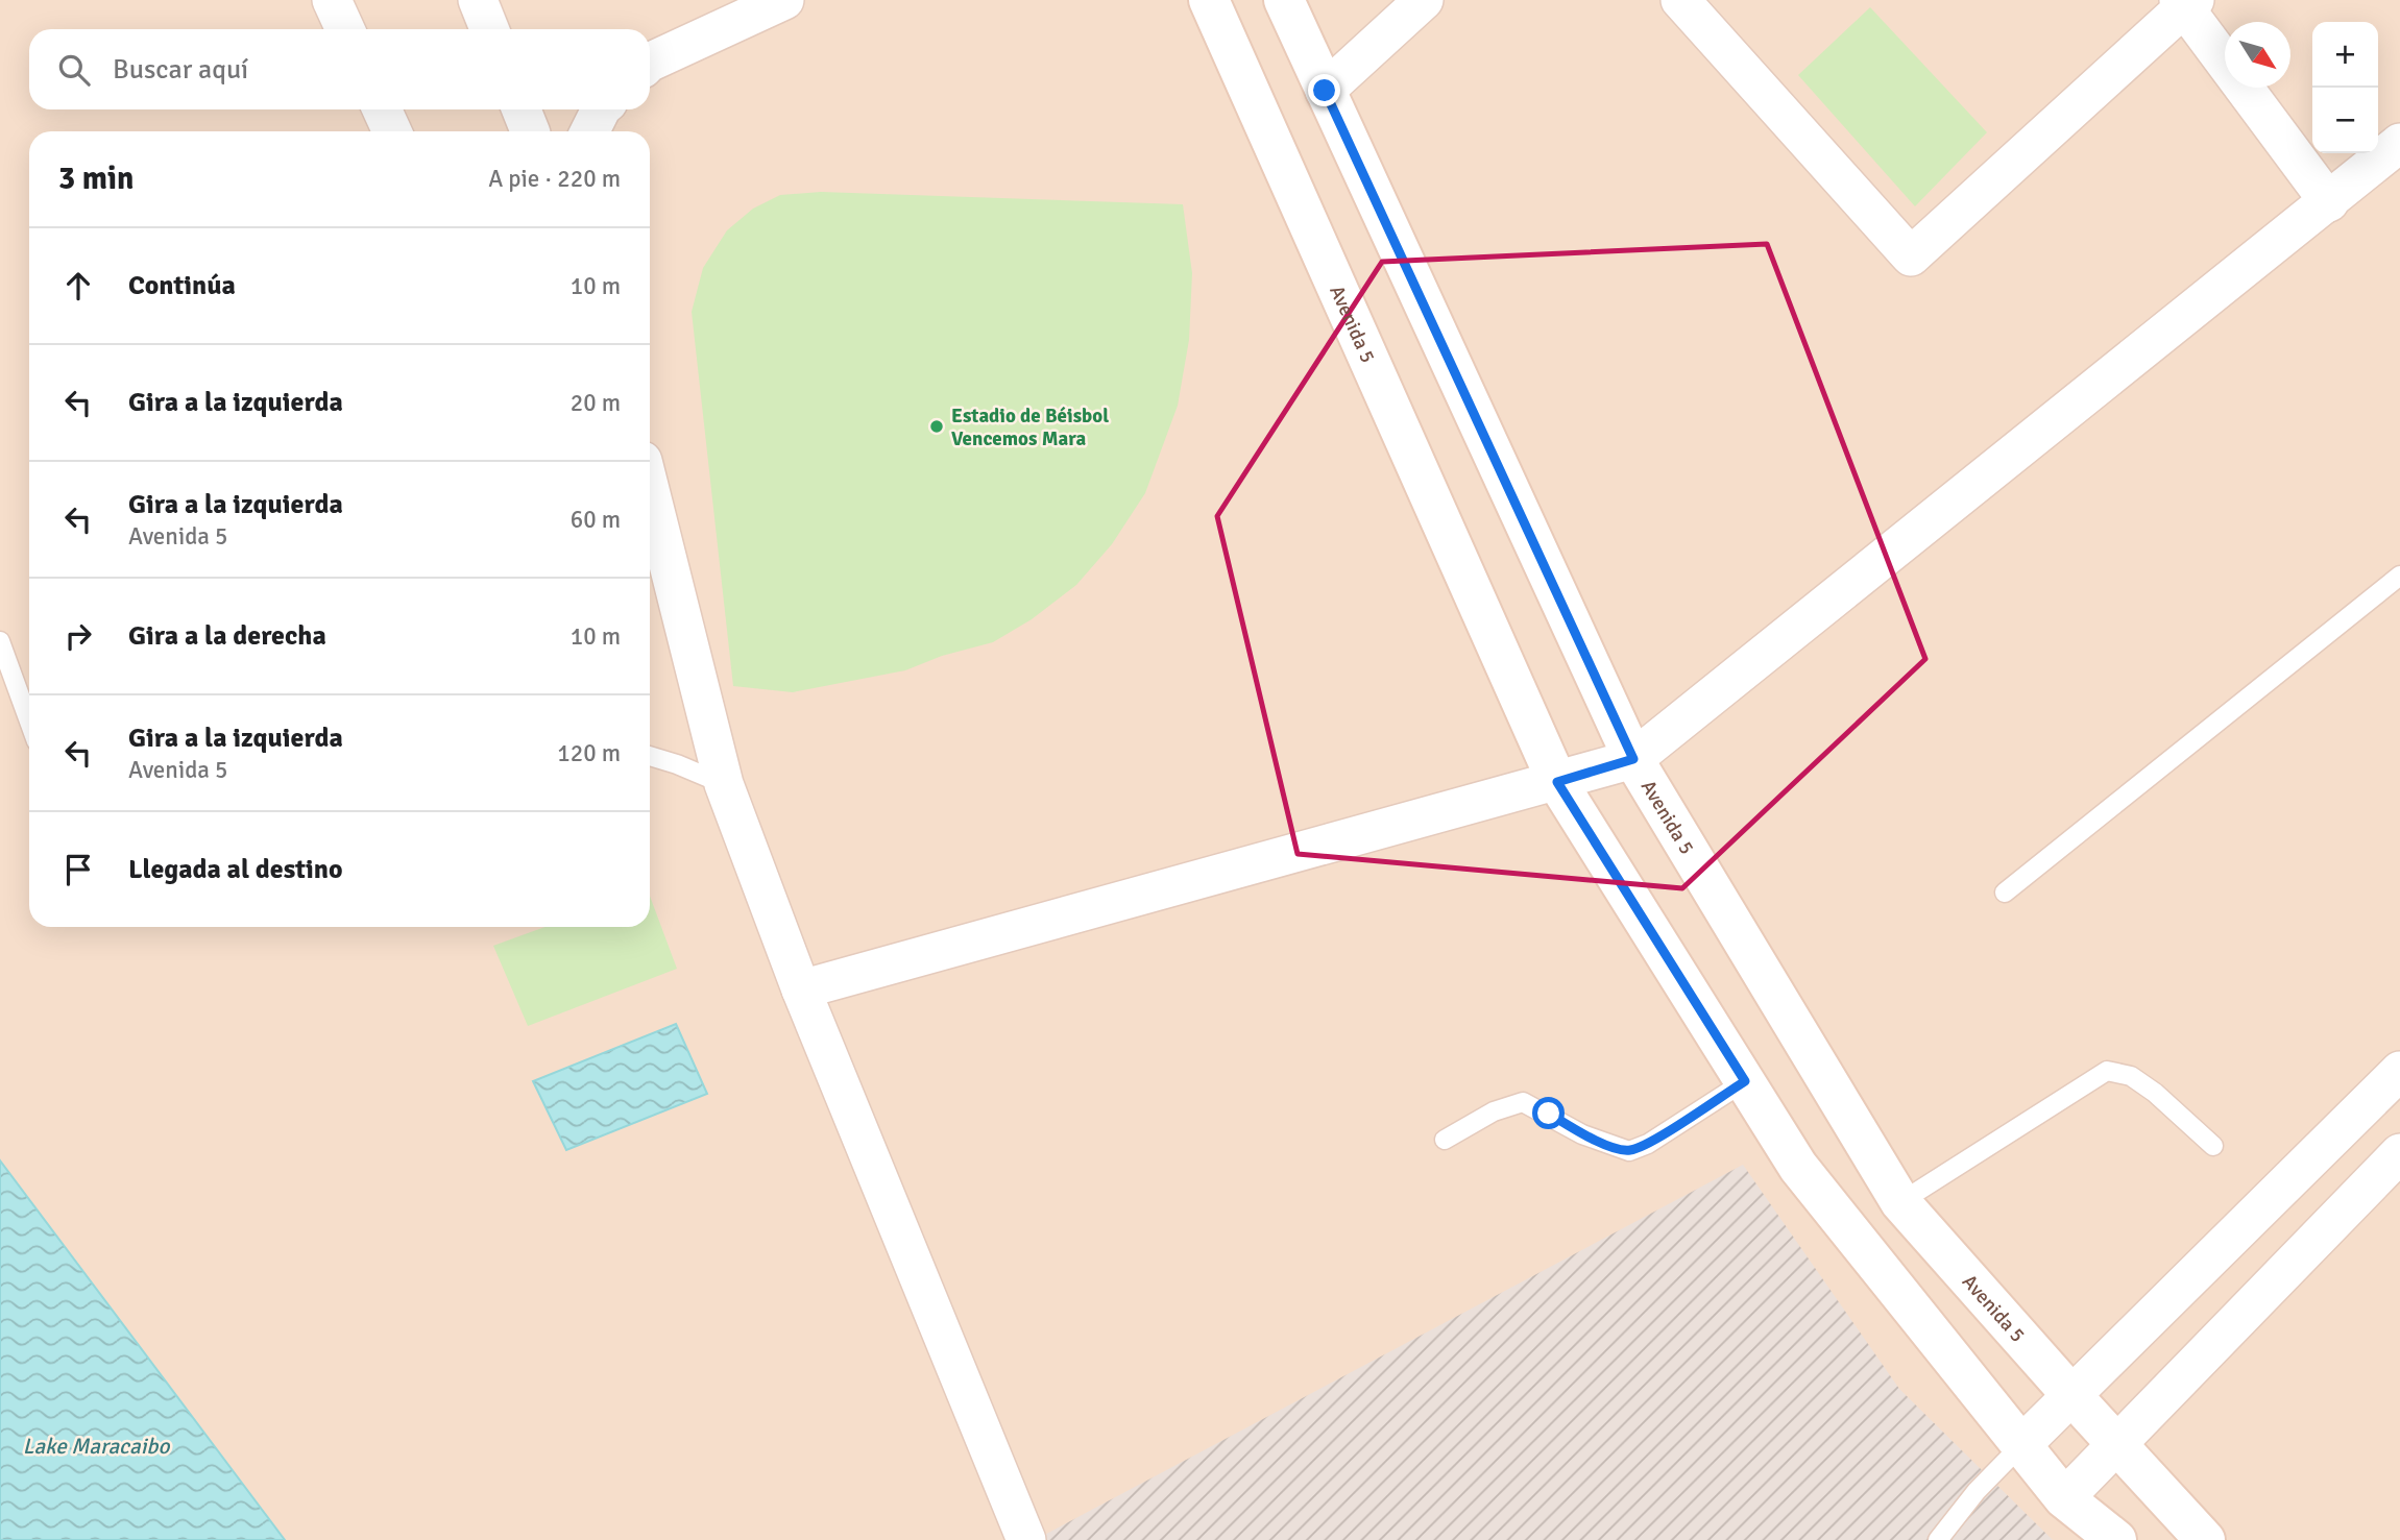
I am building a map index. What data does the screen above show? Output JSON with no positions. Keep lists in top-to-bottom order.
{
  "streets": {
    "main road": ["Avenida 5"]
  },
  "water": ["Lake Maracaibo"],
  "places": ["Estadio de Béisbol Vencemos Mara"],
  "north": "bottom right",
  "page": {
    "map_buttons": ["+", "−"],
    "search": "Buscar aquí",
    "heading": ["3 min", "A pie · 220 m"],
    "list": [
      ["Continúa", "10 m"],
      ["Gira a la izquierda", "20 m"],
      ["Gira a la izquierda", "Avenida 5", "60 m"],
      ["Gira a la derecha", "10 m"],
      ["Gira a la izquierda", "Avenida 5", "120 m"],
      "Llegada al destino"
    ]
  }
}
